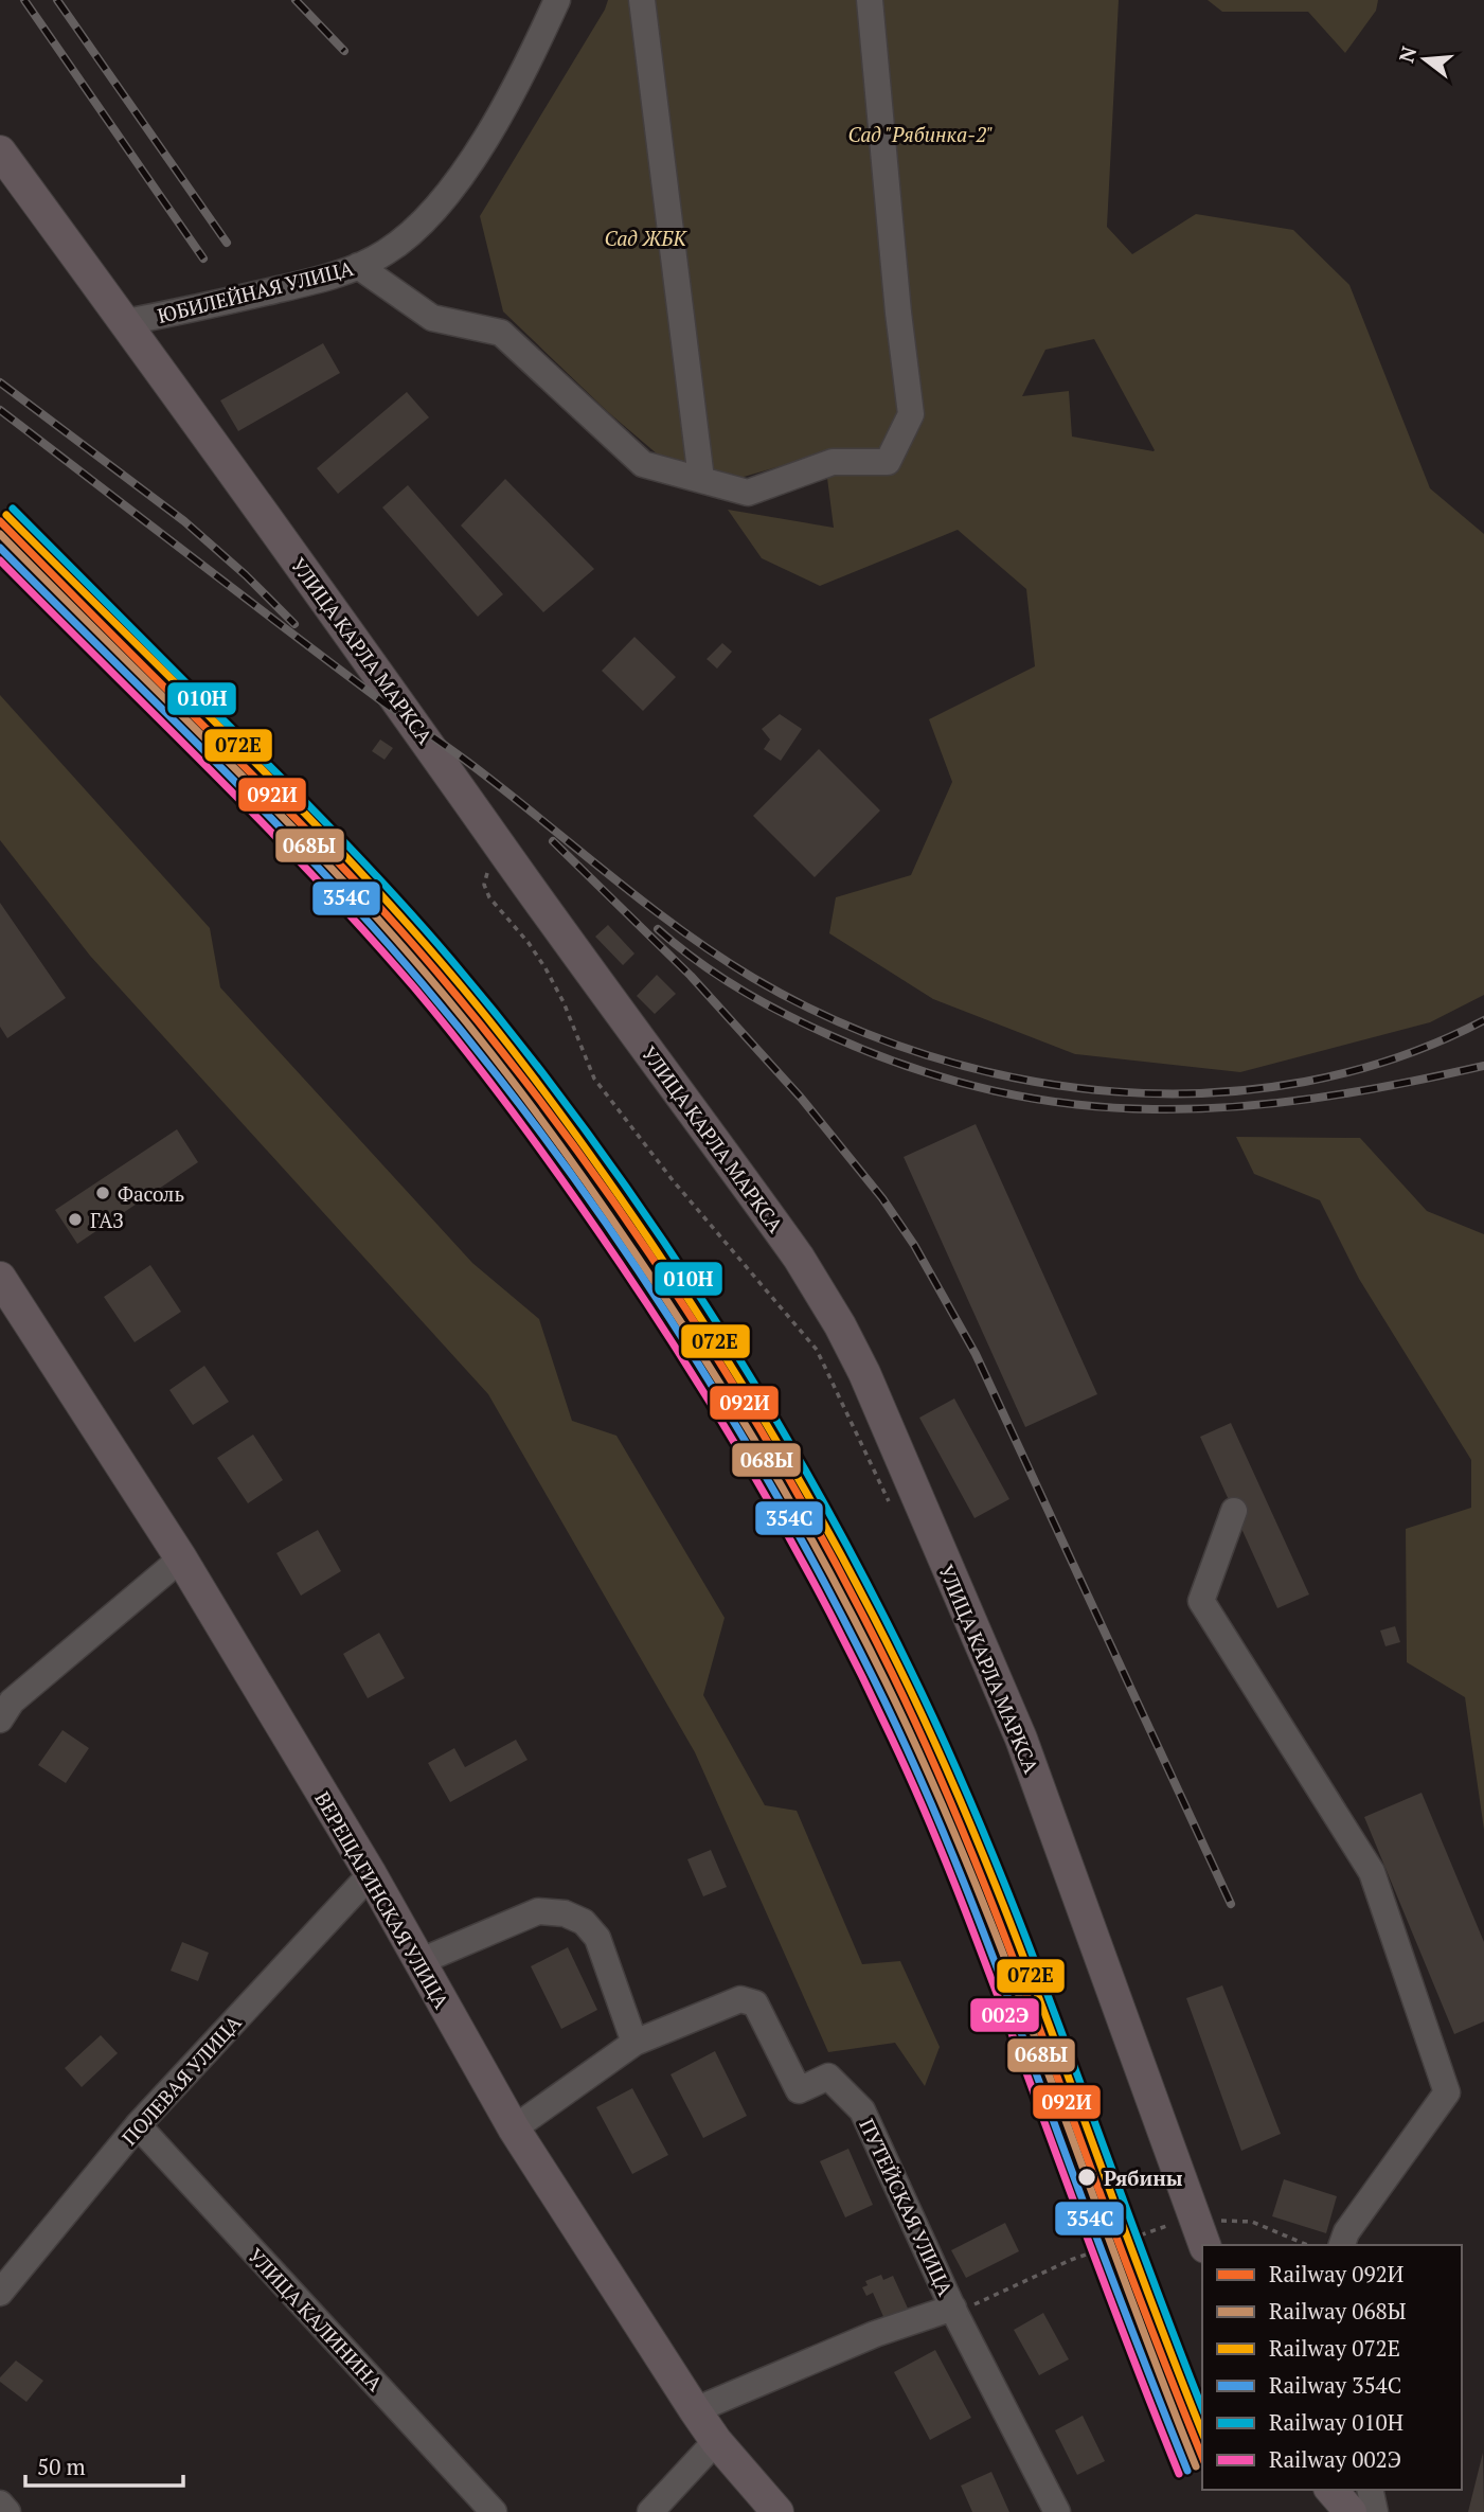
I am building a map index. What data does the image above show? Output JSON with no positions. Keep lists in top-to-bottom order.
{
  "streets": {
    "main road": ["УЛИЦА КАРЛА МАРКСА", "ВЕРЕЩАГИНСКАЯ УЛИЦА"],
    "street": [
      "ЮБИЛЕЙНАЯ УЛИЦА",
      "ПОЛЕВАЯ УЛИЦА",
      "ПУТЕЙСКАЯ УЛИЦА",
      "УЛИЦА КАЛИНИНА"
    ]
  },
  "crossings": [
    ["ЮБИЛЕЙНАЯ УЛИЦА", "УЛИЦА КАРЛА МАРКСА"],
    ["ВЕРЕЩАГИНСКАЯ УЛИЦА", "ПОЛЕВАЯ УЛИЦА"],
    ["ВЕРЕЩАГИНСКАЯ УЛИЦА", "ПУТЕЙСКАЯ УЛИЦА"],
    ["ПОЛЕВАЯ УЛИЦА", "УЛИЦА КАЛИНИНА"]
  ],
  "parks": ["Сад \"Рябинка-2\"", "Сад ЖБК"],
  "places": ["Фасоль", "ГАЗ", "Рябины"],
  "lines": [
    "rail line 010Н",
    "rail line 072Е",
    "rail line 092И",
    "rail line 068Ы",
    "rail line 354С",
    "rail line 002Э"
  ],
  "legend": [
    "Railway 092И",
    "Railway 068Ы",
    "Railway 072Е",
    "Railway 354С",
    "Railway 010Н",
    "Railway 002Э"
  ],
  "scale_bar": "50 m",
  "north": "left"
}
